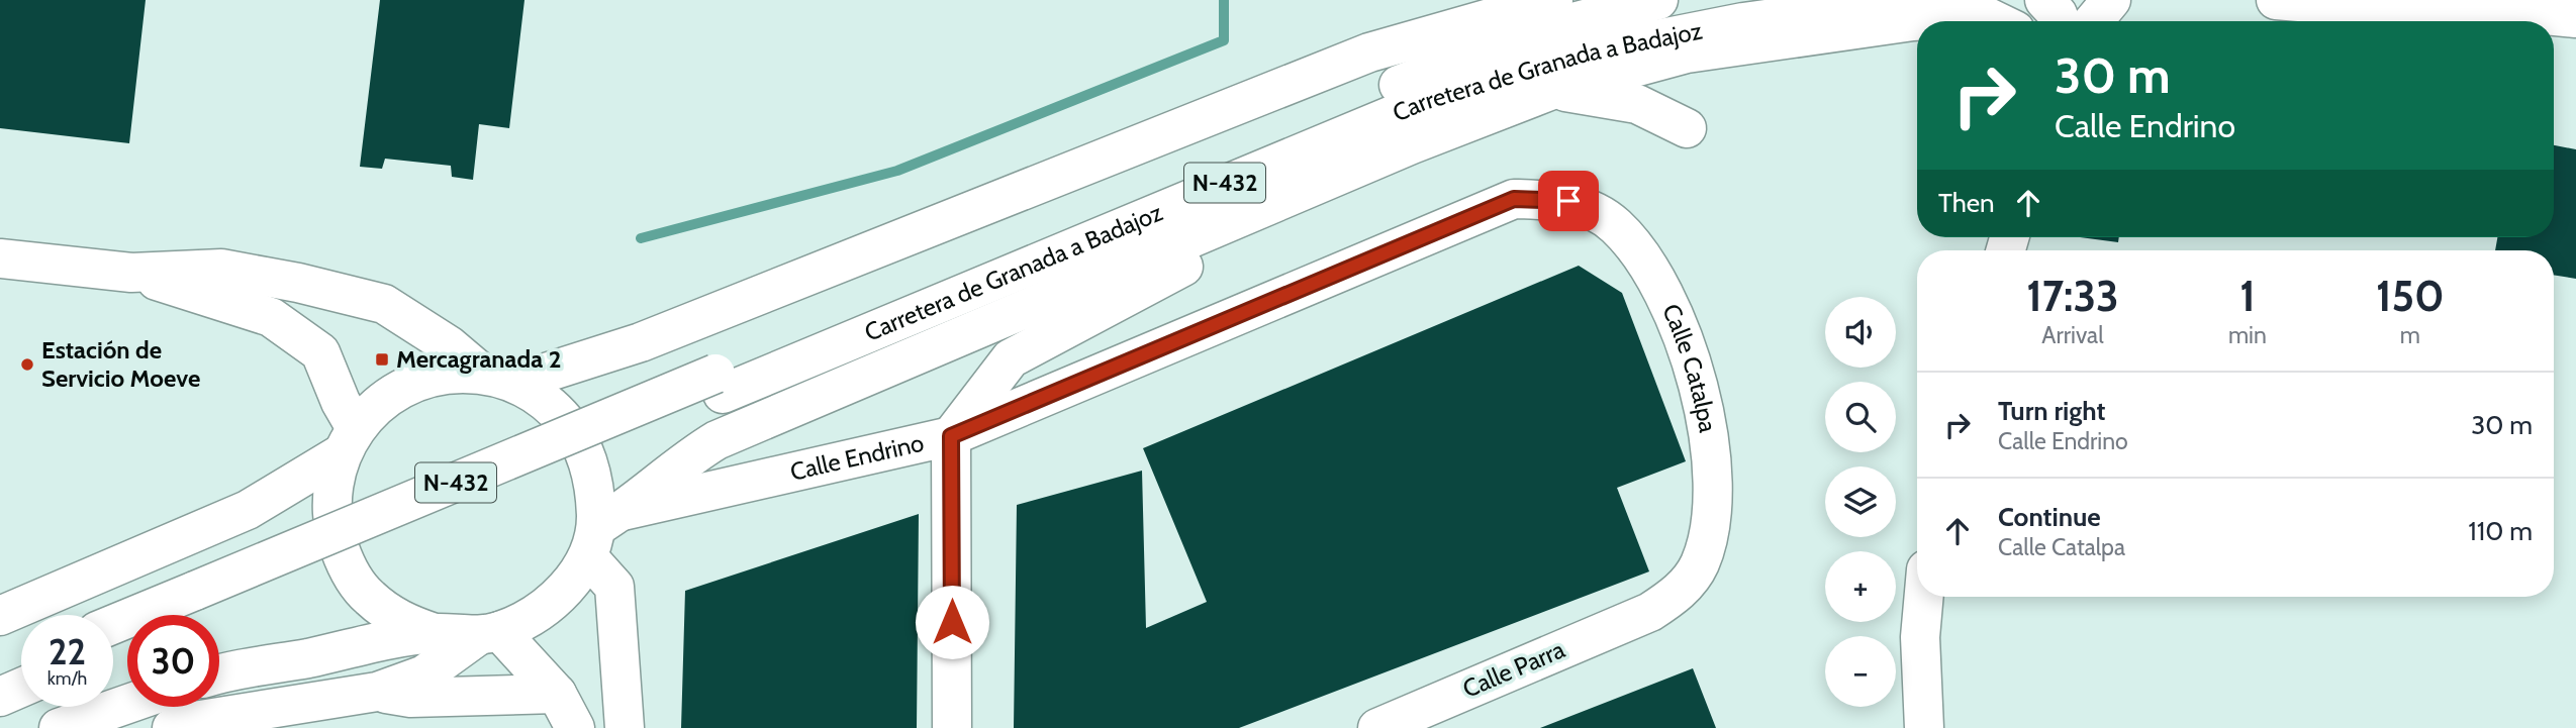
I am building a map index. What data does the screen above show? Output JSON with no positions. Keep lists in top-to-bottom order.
{
  "streets": {
    "main road": [
      "Carretera de Granada a Badajoz",
      "N-432",
      "Calle Catalpa",
      "Calle Endrino",
      "Calle Parra"
    ]
  },
  "crossings": [
    ["Calle Catalpa", "Calle Endrino"],
    ["Calle Catalpa", "Calle Parra"]
  ],
  "places": {
    "transit": ["Mercagranada 2"],
    "other": ["Estación de Servicio Moeve"]
  },
  "page": {
    "turn": ["30 m", "Calle Endrino"],
    "then": "Then",
    "eta": [
      "17:33",
      "Arrival",
      "1",
      "min",
      "150",
      "m"
    ],
    "map_buttons": ["+", "−"],
    "list": [
      {
        "name": "Turn right",
        "note": "Calle Endrino",
        "value": "30 m"
      },
      {
        "name": "Continue",
        "note": "Calle Catalpa",
        "value": "110 m"
      }
    ],
    "speed": "22 km/h",
    "limit": "30"
  }
}
